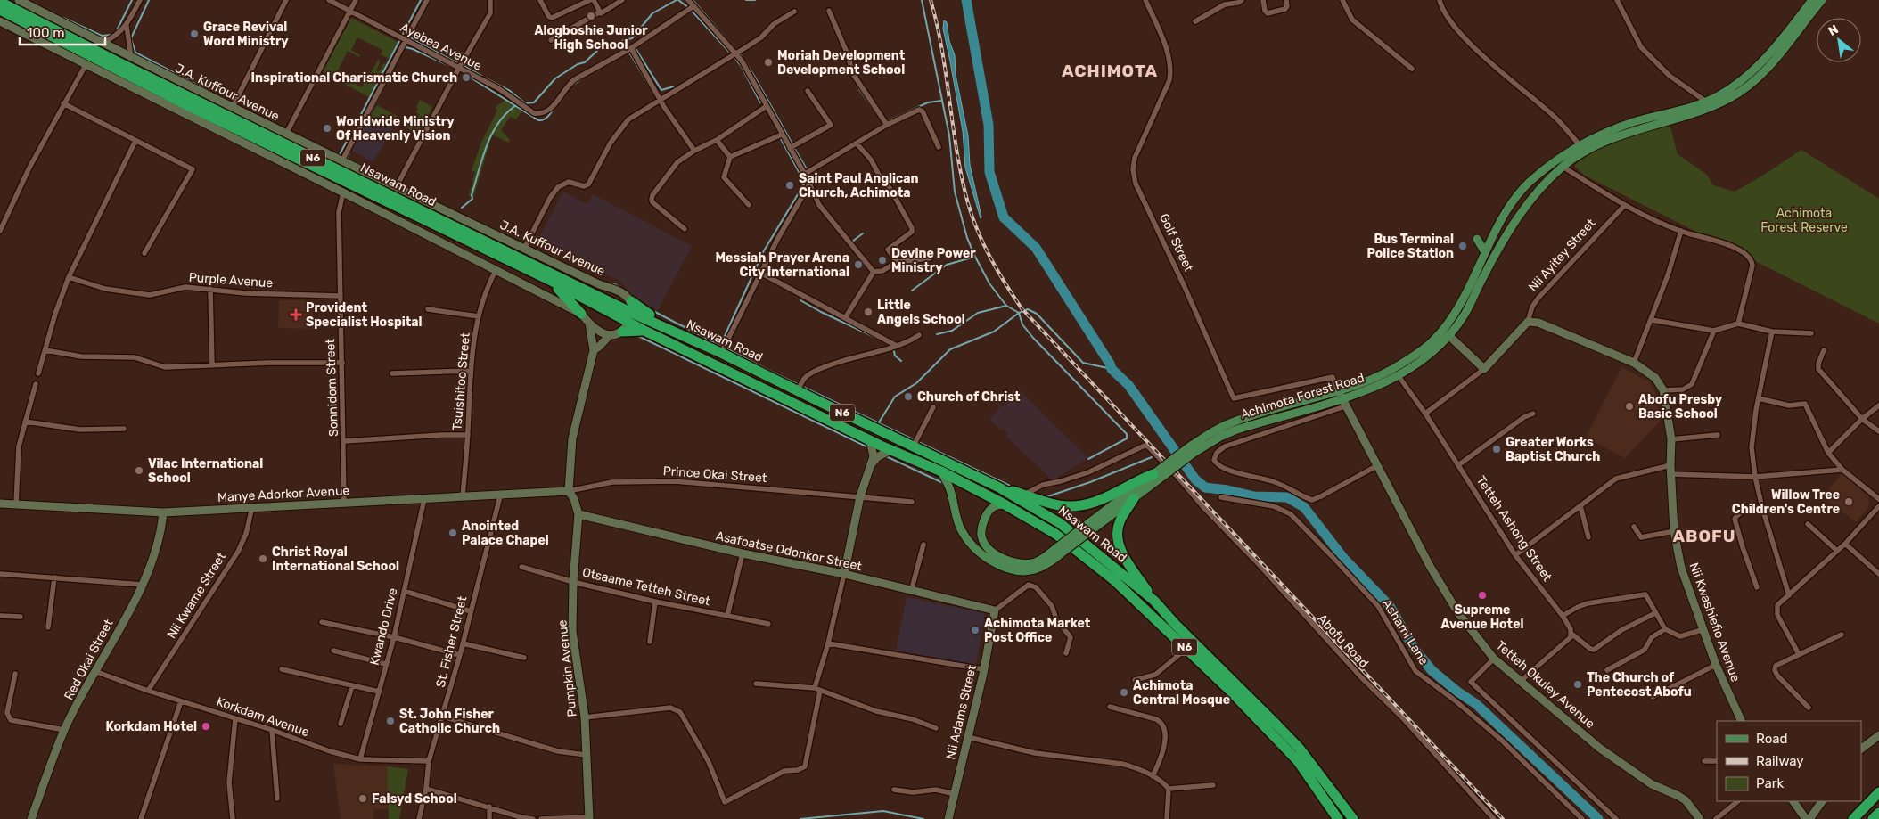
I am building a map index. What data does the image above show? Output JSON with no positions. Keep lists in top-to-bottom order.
{
  "streets": {
    "highway": ["N6", "Nsawam Road"],
    "main road": ["Achimota Forest Road"],
    "street": [
      "Ayebea Avenue",
      "J.A. Kuffour Avenue",
      "Golf Street",
      "Nii Ayitey Street",
      "Purple Avenue",
      "Tsuishitoo Street",
      "Sonnidom Street",
      "Prince Okai Street",
      "Manye Adorkor Avenue",
      "Tetteh Ashong Street",
      "Asafoatse Odonkor Street",
      "Otsaame Tetteh Street",
      "Nii Kwame Street",
      "Nii Kwashiefio Avenue",
      "Kwando Drive",
      "Ashami Lane",
      "Abofu Road",
      "St. Fisher Street",
      "Red Okai Street",
      "Pumpkin Avenue",
      "Tetteh Okuley Avenue",
      "Nii Adams Street",
      "Korkdam Avenue"
    ]
  },
  "crossings": [
    ["Nsawam Road", "Achimota Forest Road"],
    ["Golf Street", "Achimota Forest Road"],
    ["Golf Street", "Tetteh Okuley Avenue"],
    ["Nii Ayitey Street", "Tetteh Ashong Street"],
    ["Purple Avenue", "Sonnidom Street"],
    ["Tsuishitoo Street", "Manye Adorkor Avenue"],
    ["Sonnidom Street", "Manye Adorkor Avenue"],
    ["Achimota Forest Road", "Tetteh Ashong Street"],
    ["Achimota Forest Road", "Tetteh Okuley Avenue"],
    ["Prince Okai Street", "Manye Adorkor Avenue"],
    ["Prince Okai Street", "Pumpkin Avenue"],
    ["Manye Adorkor Avenue", "Nii Kwame Street"],
    ["Manye Adorkor Avenue", "Kwando Drive"],
    ["Manye Adorkor Avenue", "St. Fisher Street"],
    ["Manye Adorkor Avenue", "Red Okai Street"],
    ["Manye Adorkor Avenue", "Pumpkin Avenue"],
    ["Asafoatse Odonkor Street", "Pumpkin Avenue"],
    ["Asafoatse Odonkor Street", "Nii Adams Street"],
    ["Otsaame Tetteh Street", "Pumpkin Avenue"],
    ["Nii Kwame Street", "Korkdam Avenue"],
    ["Kwando Drive", "Korkdam Avenue"],
    ["St. Fisher Street", "Korkdam Avenue"],
    ["Red Okai Street", "Korkdam Avenue"]
  ],
  "districts": ["ACHIMOTA", "ABOFU"],
  "parks": ["Achimota Forest Reserve"],
  "places": {
    "other": [
      "Alogboshie Junior High School",
      "Grace Revival Word Ministry",
      "Moriah Development Development School",
      "Inspirational Charismatic Church",
      "Worldwide Ministry Of Heavenly Vision",
      "Saint Paul Anglican Church, Achimota",
      "Bus Terminal Police Station",
      "Devine Power Ministry",
      "Messiah Prayer Arena City International",
      "Little Angels School",
      "Church of Christ",
      "Abofu Presby Basic School",
      "Greater Works Baptist Church",
      "Vilac International School",
      "Willow Tree Children's Centre",
      "Anointed Palace Chapel",
      "Christ Royal International School",
      "Supreme Avenue Hotel",
      "Achimota Market Post Office",
      "The Church of Pentecost Abofu",
      "Achimota Central Mosque",
      "St. John Fisher Catholic Church",
      "Korkdam Hotel",
      "Falsyd School"
    ],
    "health": ["Provident Specialist Hospital"]
  },
  "legend": ["Road", "Railway", "Park"],
  "scale_bar": "100 m",
  "north": "top left"
}
